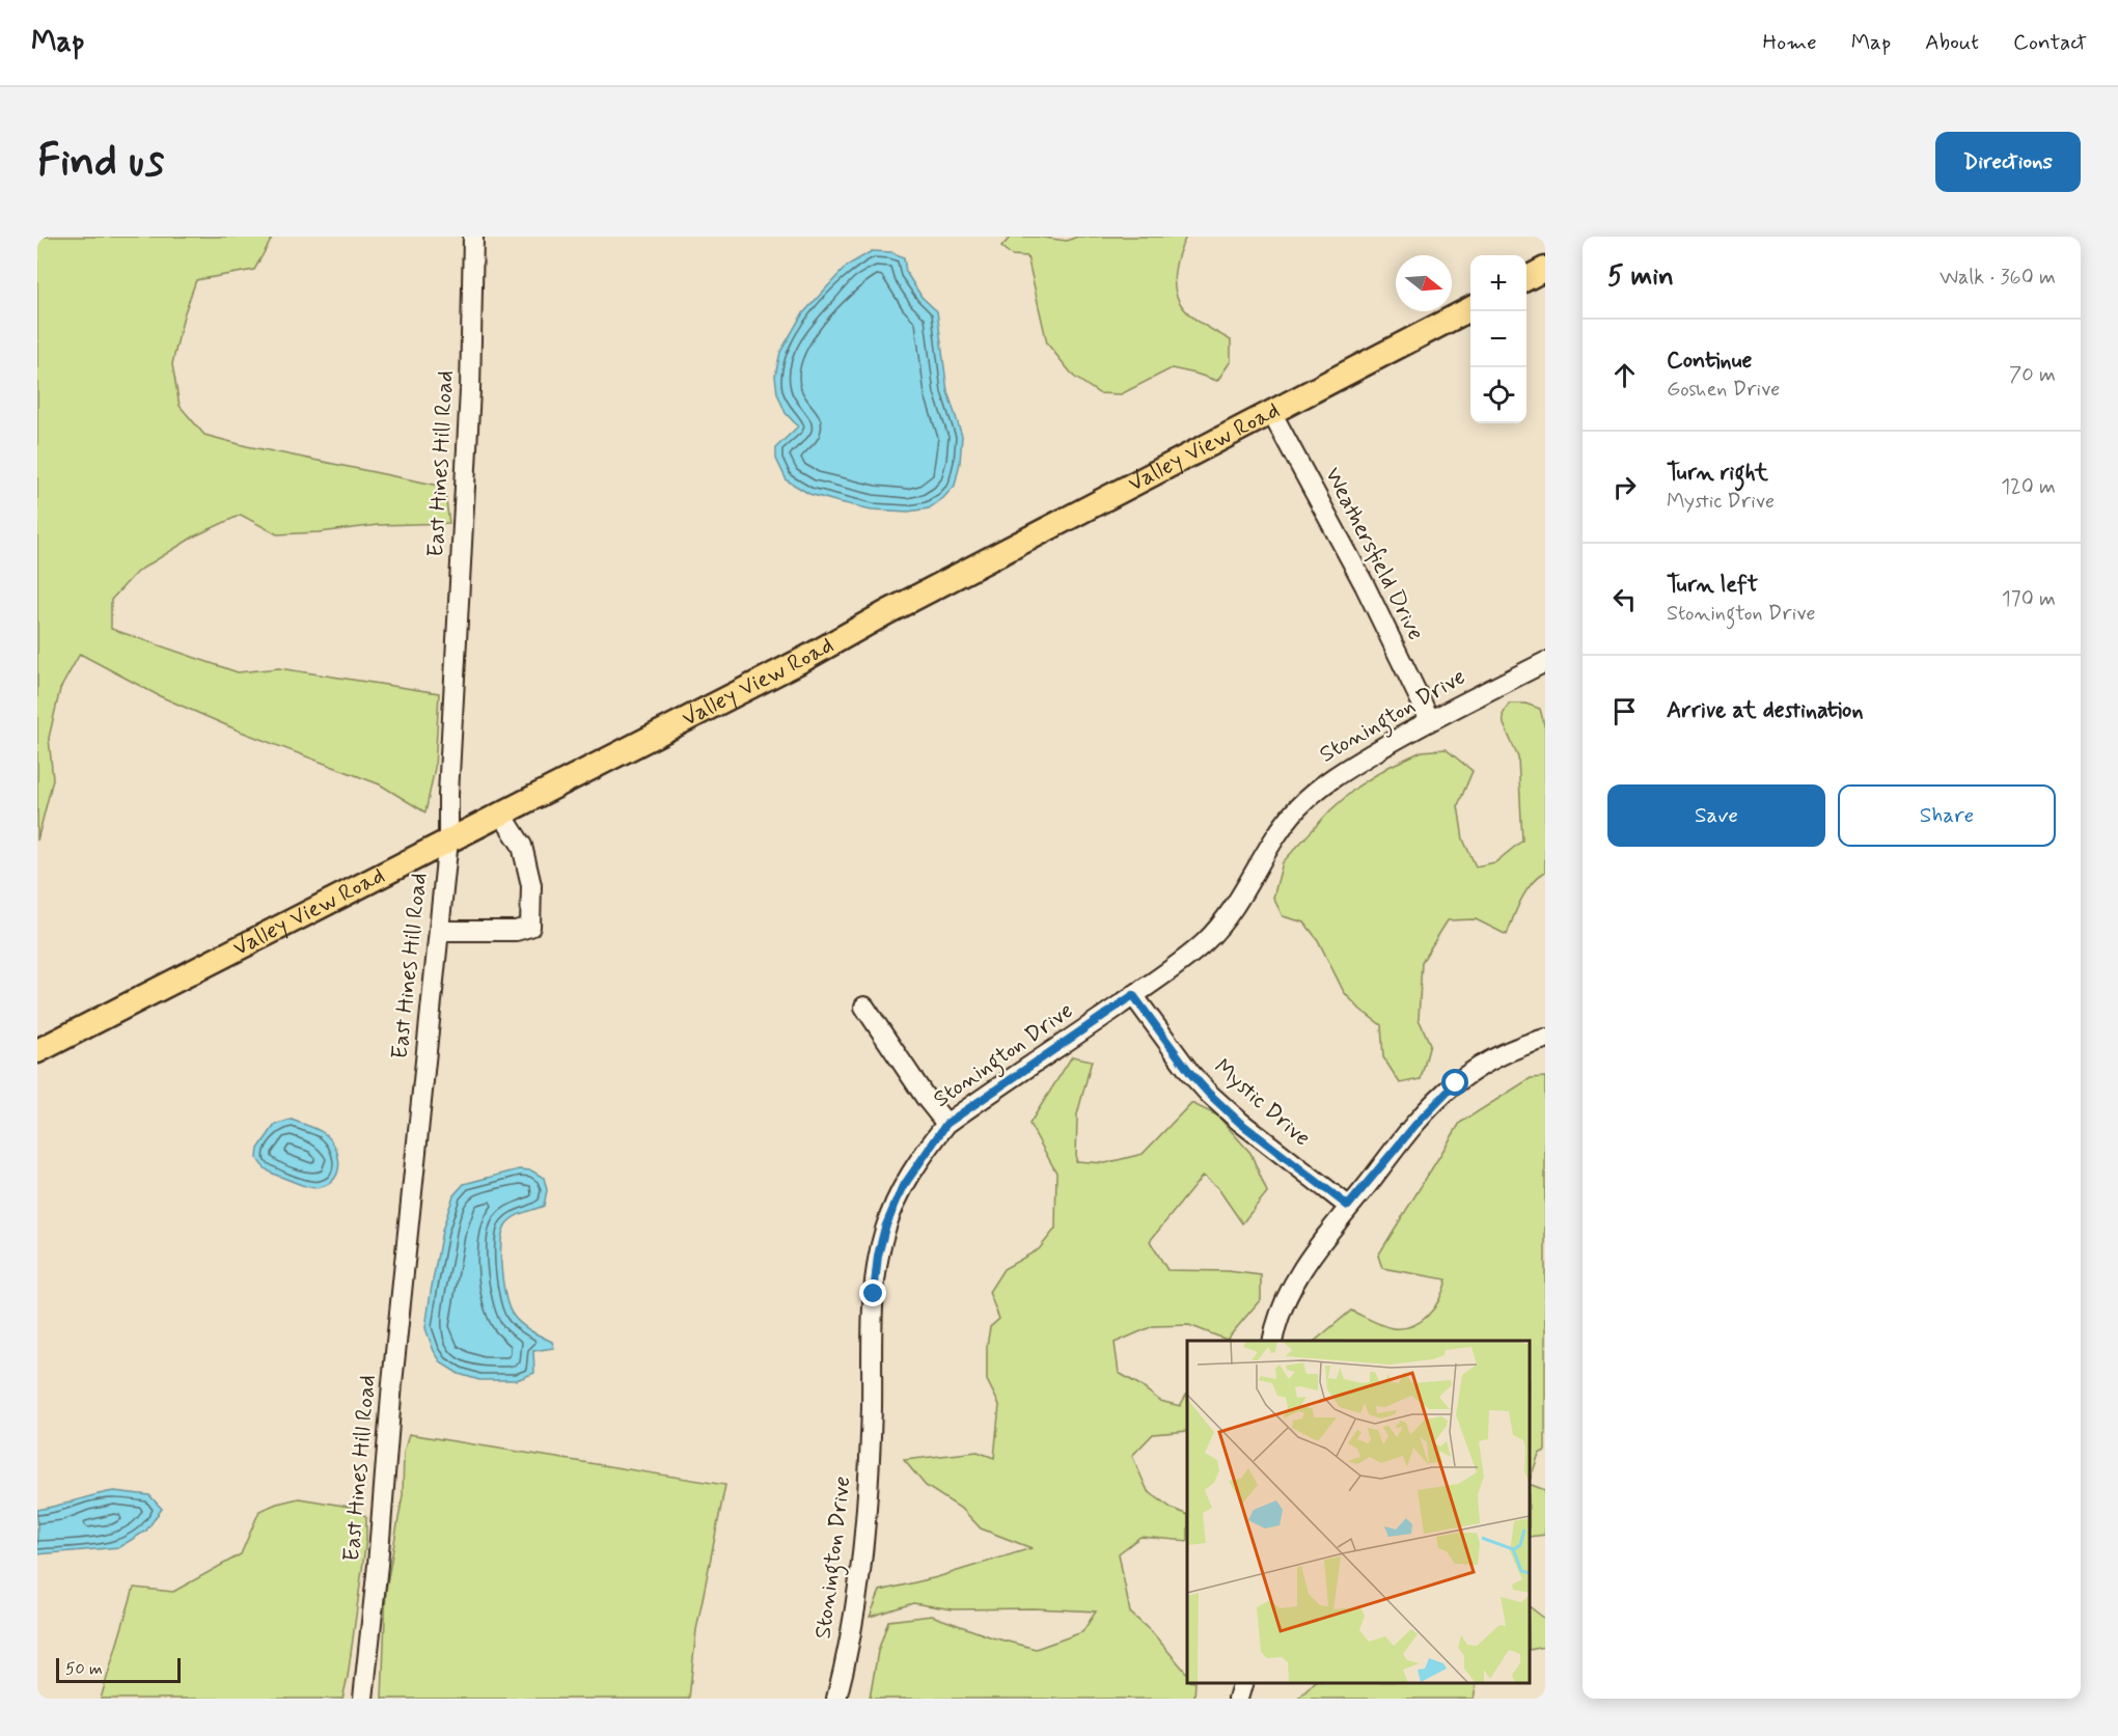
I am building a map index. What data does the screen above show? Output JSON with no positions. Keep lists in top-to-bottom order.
{
  "streets": {
    "main road": ["Valley View Road"],
    "street": [
      "East Hines Hill Road",
      "Weathersfield Drive",
      "Stonington Drive",
      "Mystic Drive"
    ]
  },
  "crossings": [
    ["Valley View Road", "East Hines Hill Road"],
    ["Valley View Road", "Weathersfield Drive"],
    ["Weathersfield Drive", "Stonington Drive"],
    ["Stonington Drive", "Mystic Drive"]
  ],
  "scale_bar": "50 m",
  "north": "right",
  "page": {
    "header": "Map",
    "nav": [
      "Home",
      "Map",
      "About",
      "Contact"
    ],
    "buttons": [
      "Directions",
      ["Save", "Share"]
    ],
    "title": "Find us",
    "heading": ["5 min", "Walk · 360 m"],
    "map_buttons": ["+", "−"],
    "list": [
      ["Continue", "Goshen Drive", "70 m"],
      ["Turn right", "Mystic Drive", "120 m"],
      ["Turn left", "Stonington Drive", "170 m"],
      "Arrive at destination"
    ],
    "scale": "50 m"
  }
}
